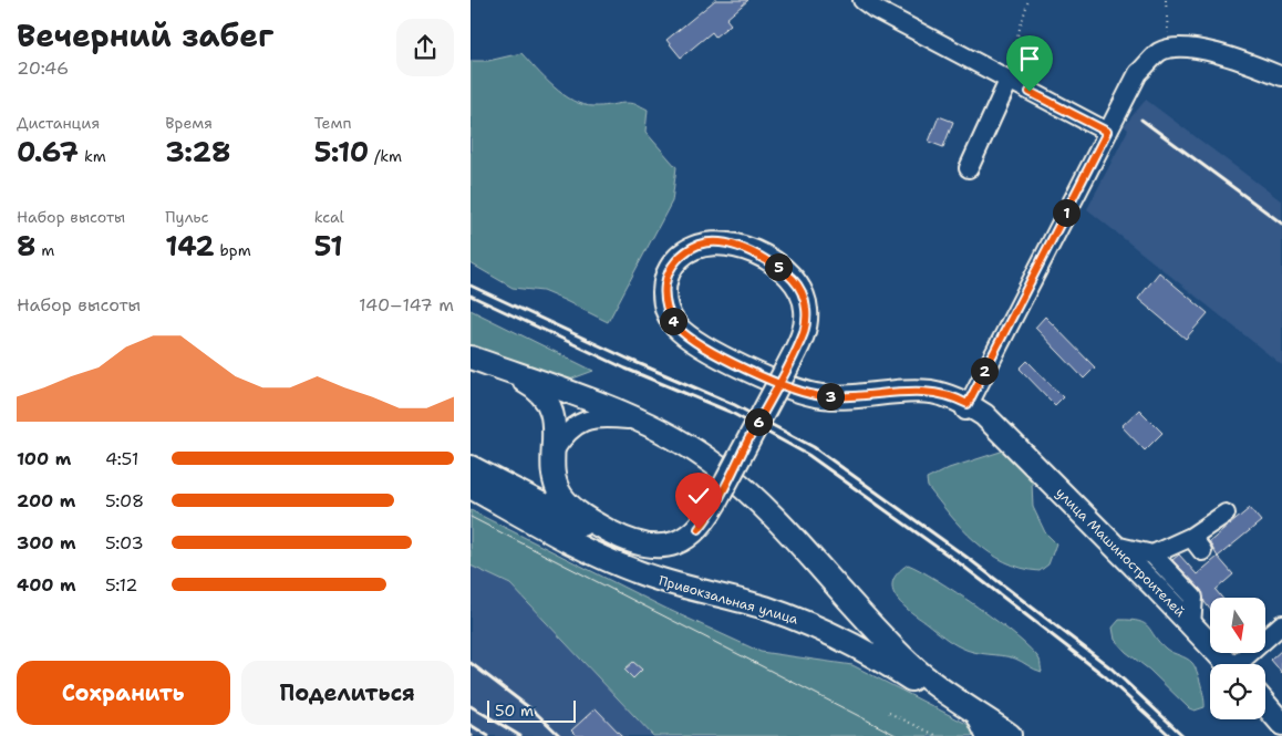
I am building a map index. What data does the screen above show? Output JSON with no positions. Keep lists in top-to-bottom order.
{
  "streets": {
    "main road": ["улица Машиностроителей", "Привокзальная улица"]
  },
  "scale_bar": "50 m",
  "north": "bottom",
  "page": {
    "heading": ["Вечерний забег", "20:46"],
    "stats": [
      ["Дистанция", "0.67 km"],
      ["Время", "3:28"],
      ["Темп", "5:10 /km"],
      ["Набор высоты", "8 m"],
      ["Пульс", "142 bpm"],
      ["kcal", "51"]
    ],
    "pins": [
      "1",
      "5",
      "4",
      "2",
      "3",
      "6"
    ],
    "chart": ["Набор высоты", "140–147 m"],
    "list": [
      {
        "name": "100 m",
        "note": "4:51"
      },
      {
        "name": "200 m",
        "note": "5:08"
      },
      {
        "name": "300 m",
        "note": "5:03"
      },
      {
        "name": "400 m",
        "note": "5:12"
      }
    ],
    "buttons": ["Сохранить", "Поделиться"],
    "scale": "50 m"
  }
}
